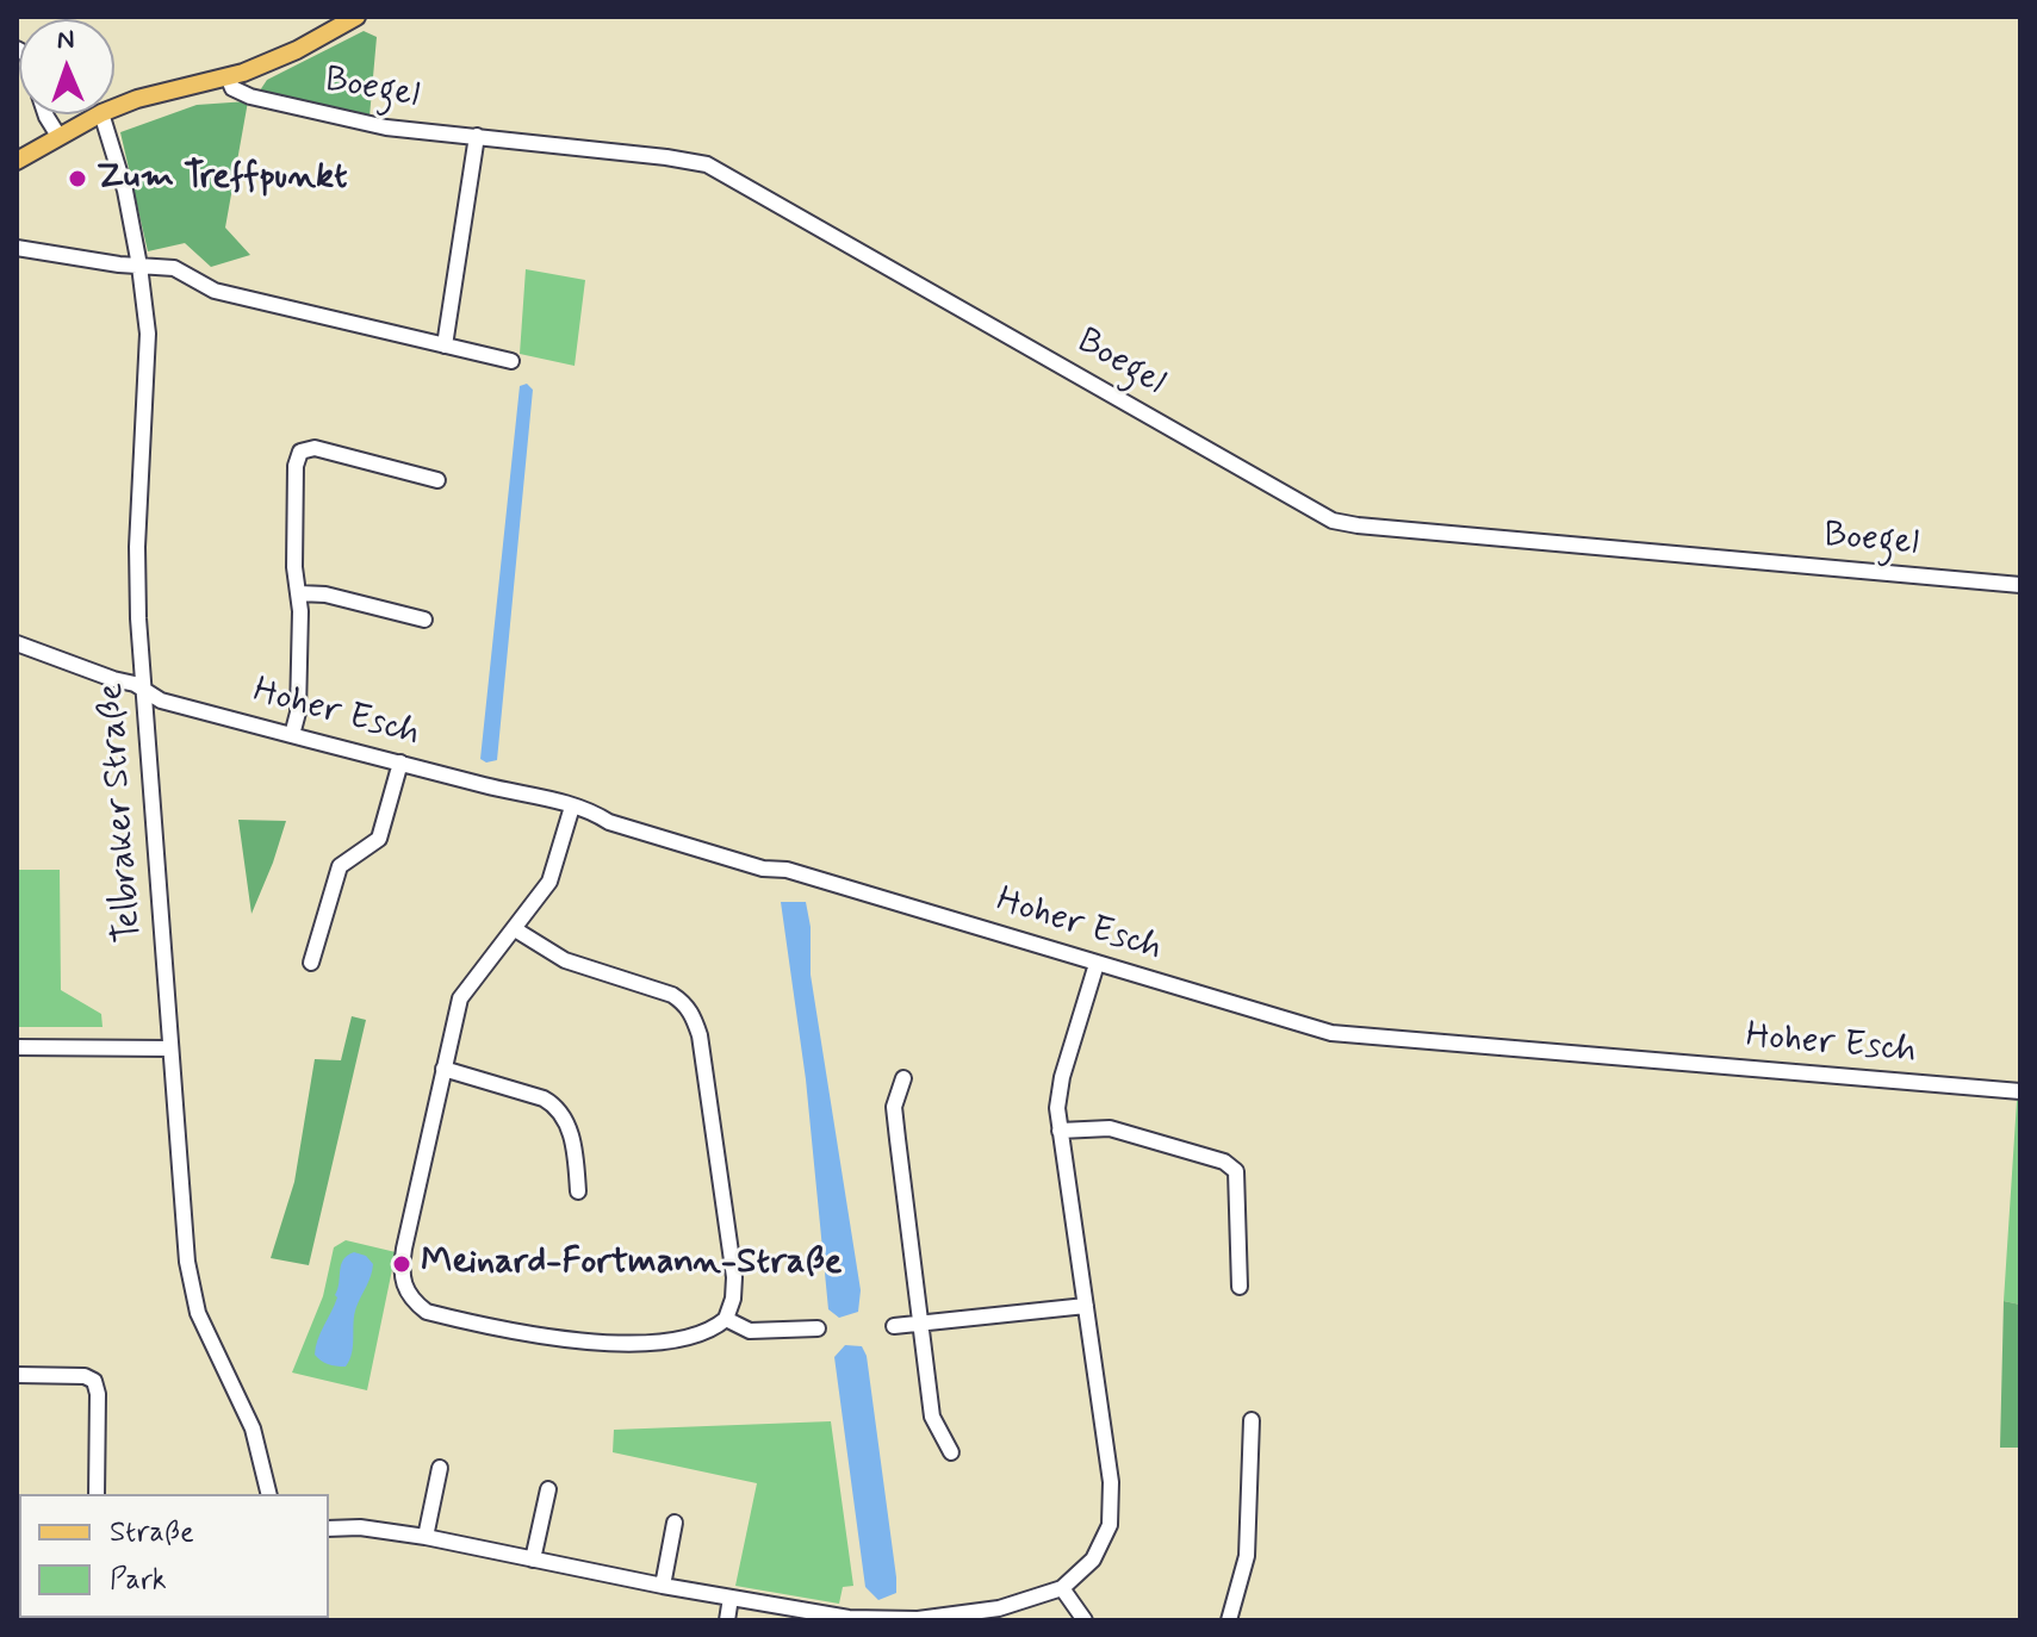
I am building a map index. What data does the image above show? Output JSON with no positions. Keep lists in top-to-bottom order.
{
  "streets": {
    "street": ["Boegel", "Hoher Esch", "Telbraker Straße"]
  },
  "crossings": [
    ["Hoher Esch", "Telbraker Straße"]
  ],
  "places": ["Zum Treffpunkt", "Meinard-Fortmann-Straße"],
  "legend": ["Straße", "Park"],
  "north": "top"
}
